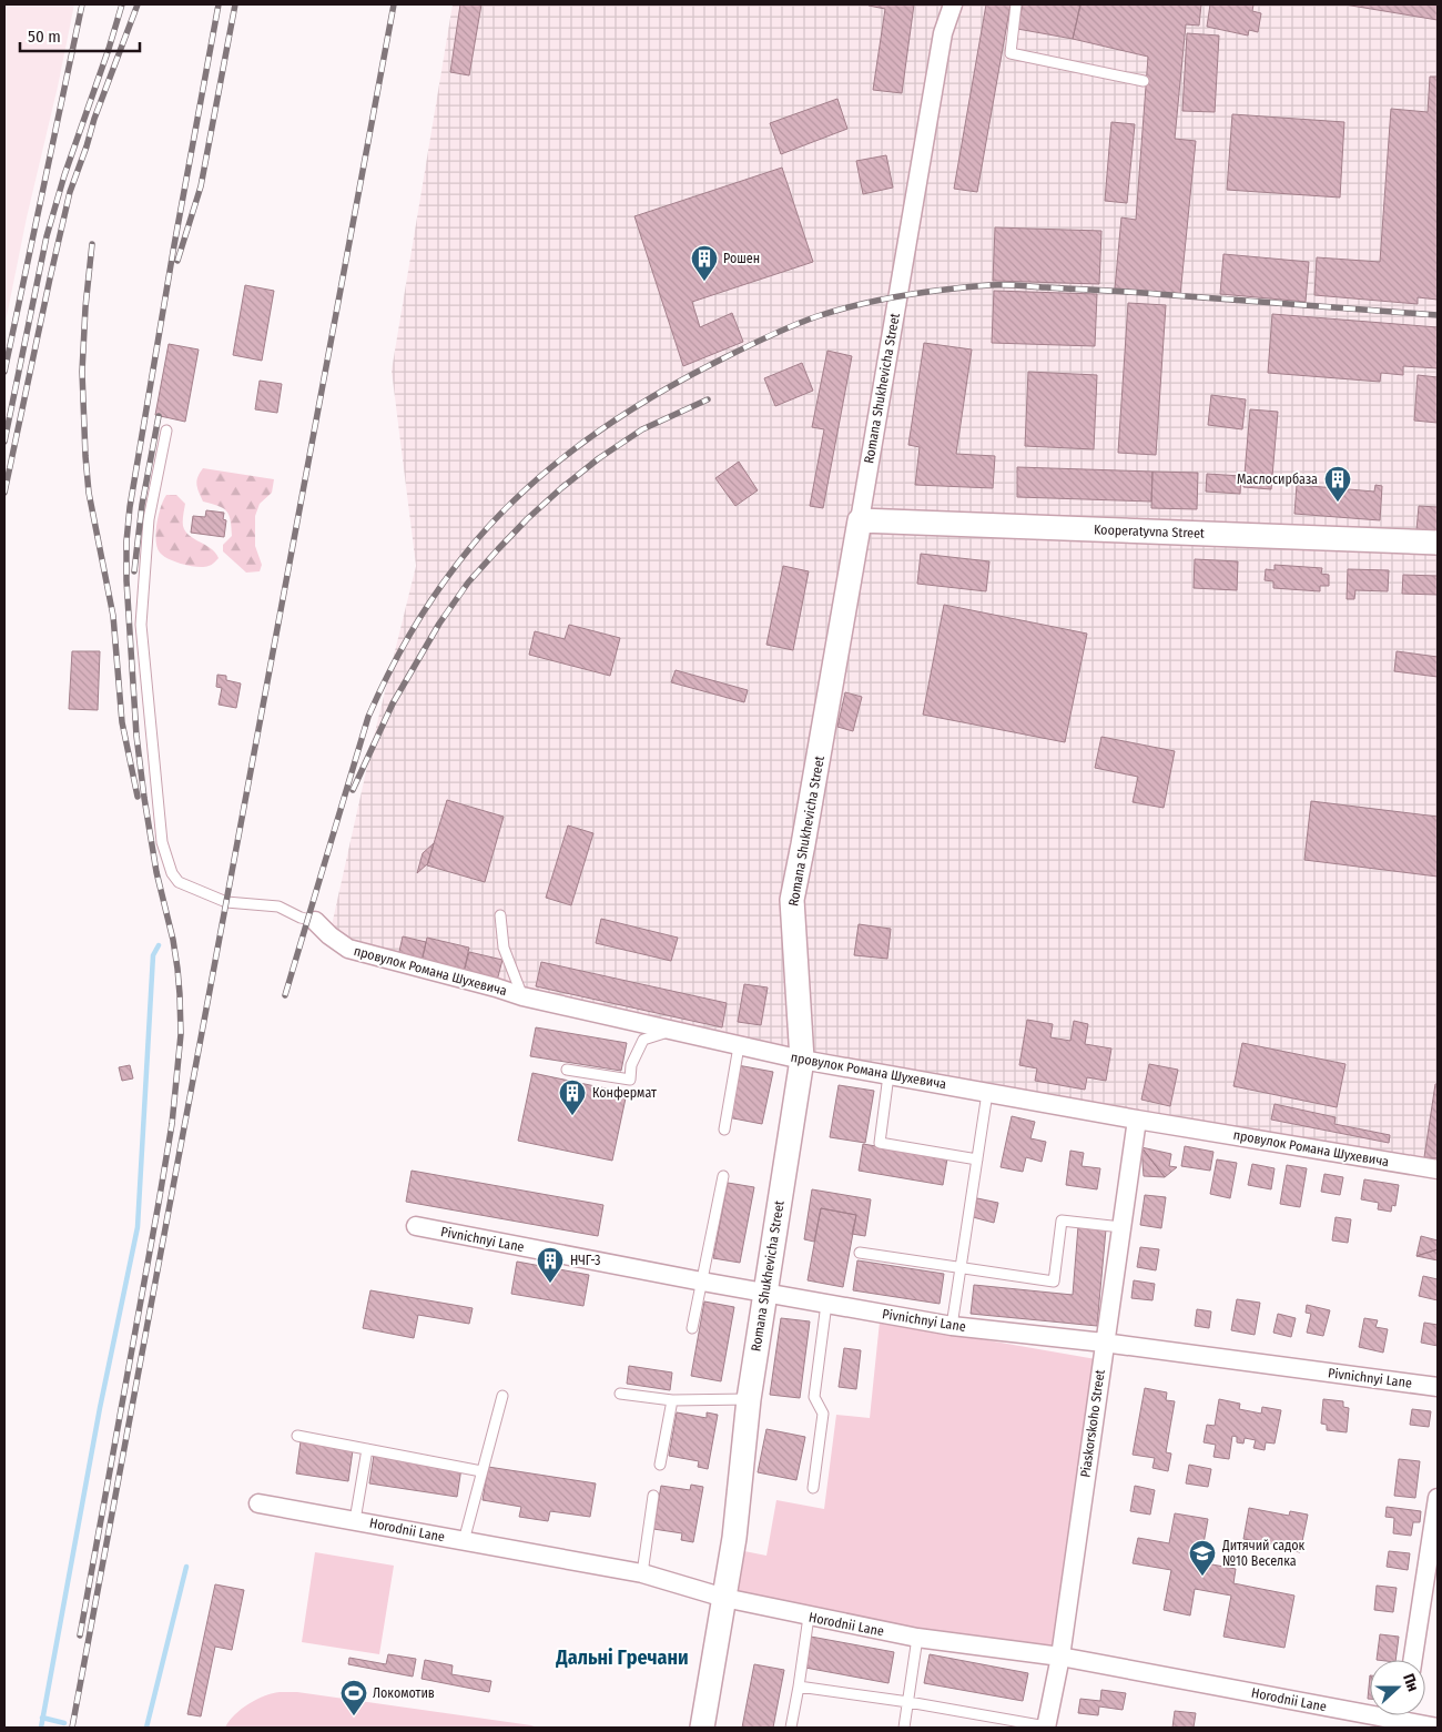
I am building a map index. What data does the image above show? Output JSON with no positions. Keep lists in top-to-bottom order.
{
  "streets": {
    "street": [
      "Romana Shukhevicha Street",
      "Kooperatyvna Street",
      "провулок Романа Шухевича",
      "Pivnichnyi Lane",
      "Piaskorskoho Street",
      "Horodnii Lane"
    ]
  },
  "crossings": [
    ["Romana Shukhevicha Street", "Kooperatyvna Street"],
    ["Romana Shukhevicha Street", "провулок Романа Шухевича"],
    ["Romana Shukhevicha Street", "Pivnichnyi Lane"],
    ["Romana Shukhevicha Street", "Horodnii Lane"],
    ["провулок Романа Шухевича", "Piaskorskoho Street"],
    ["Pivnichnyi Lane", "Piaskorskoho Street"],
    ["Piaskorskoho Street", "Horodnii Lane"]
  ],
  "districts": ["Дальні Гречани"],
  "places": {
    "building": [
      "Рошен",
      "Маслосирбаза",
      "Конфермат",
      "НЧГ-3"
    ],
    "school or university": ["Дитячий садок №10 Веселка"],
    "sports": ["Локомотив"]
  },
  "scale_bar": "50 m",
  "north": "right"
}
